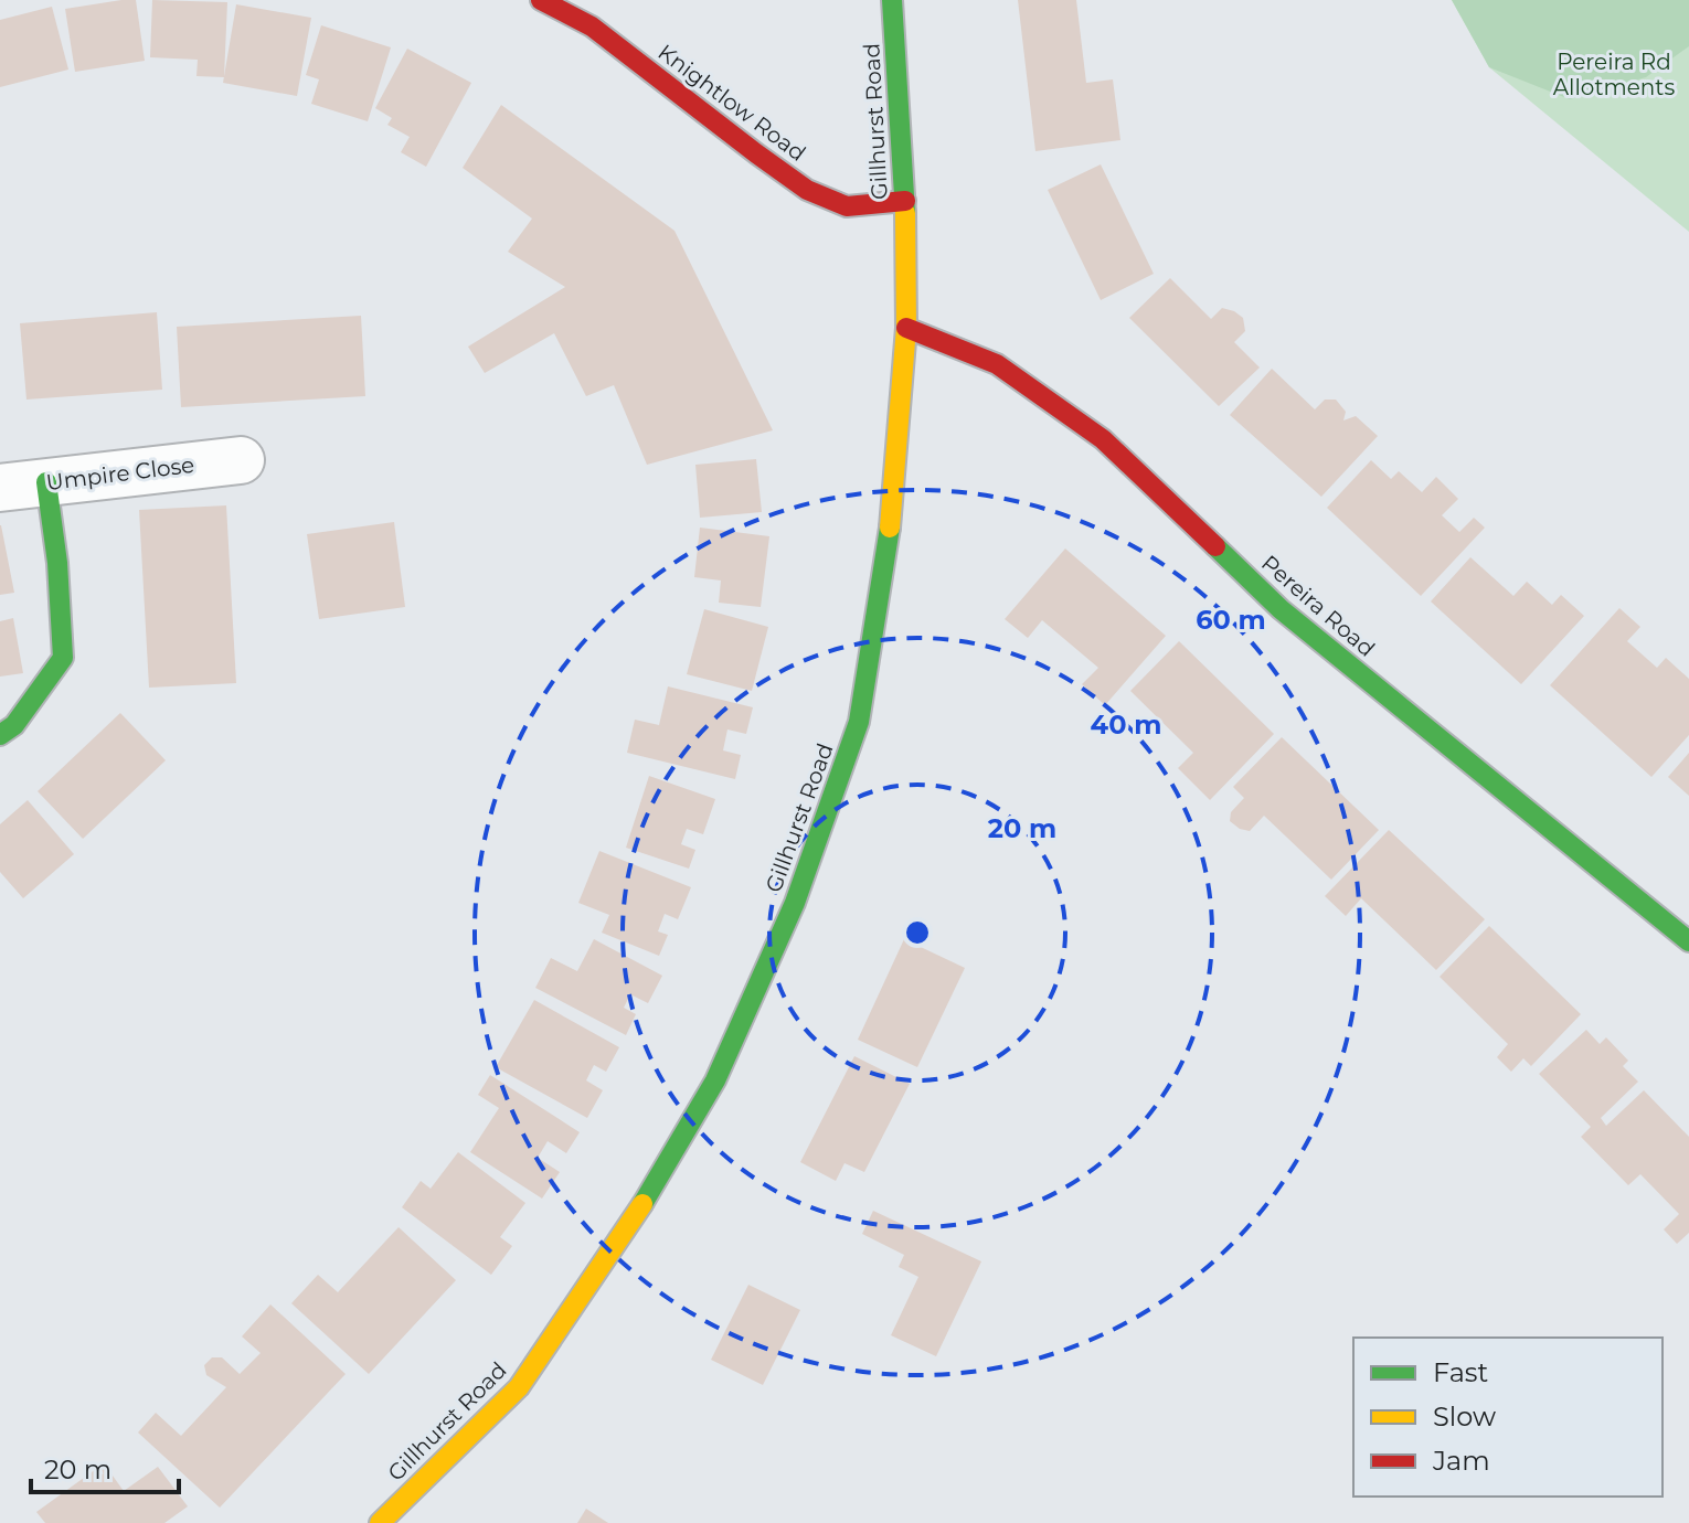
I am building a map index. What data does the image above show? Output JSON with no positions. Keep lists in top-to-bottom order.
{
  "streets": {
    "street": [
      "Knightlow Road",
      "Gillhurst Road",
      "Umpire Close",
      "Pereira Road"
    ]
  },
  "crossings": [
    ["Knightlow Road", "Gillhurst Road"],
    ["Gillhurst Road", "Pereira Road"]
  ],
  "parks": ["Pereira Rd Allotments"],
  "legend": ["Fast", "Slow", "Jam"],
  "scale_bar": "20 m",
  "rings": ["60 m", "40 m", "20 m"]
}
